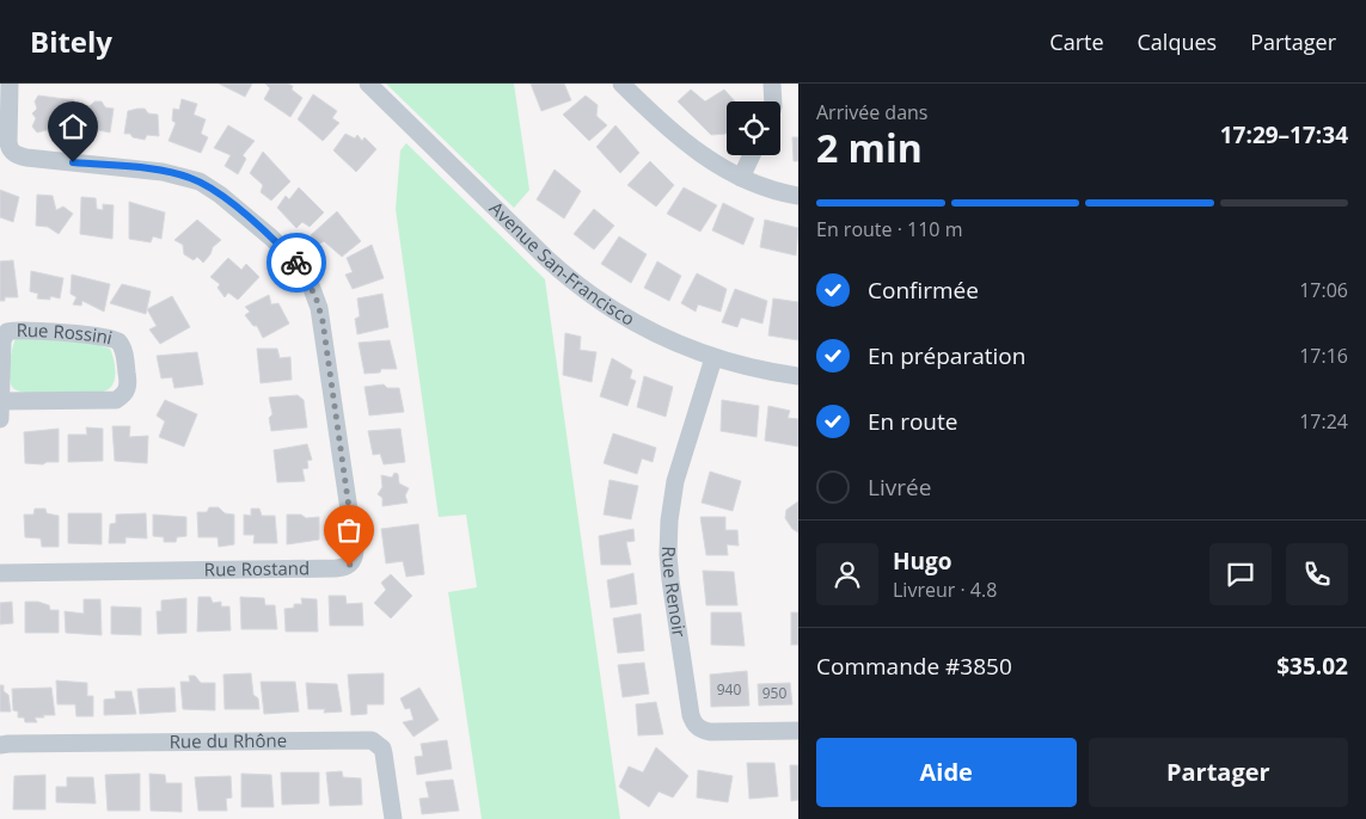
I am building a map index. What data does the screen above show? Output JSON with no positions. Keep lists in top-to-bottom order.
{
  "streets": {
    "street": [
      "Avenue San-Francisco",
      "Rue Rossini",
      "Rue Rostand",
      "Rue Renoir",
      "Rue du Rhône"
    ]
  },
  "crossings": [
    ["Avenue San-Francisco", "Rue Renoir"]
  ],
  "house_numbers": ["940", "950"],
  "page": {
    "header": "Bitely",
    "nav": ["Carte", "Calques", "Partager"],
    "heading": ["2 min", "Arrivée dans", "17:29–17:34"],
    "panel": [
      "Hugo",
      "Livreur · 4.8",
      "Commande #3850",
      "$35.02"
    ],
    "bar": "En route · 110 m",
    "list": [
      ["Confirmée", "17:06"],
      ["En préparation", "17:16"],
      ["En route", "17:24"],
      "Livrée"
    ],
    "buttons": ["Aide", "Partager"]
  }
}
